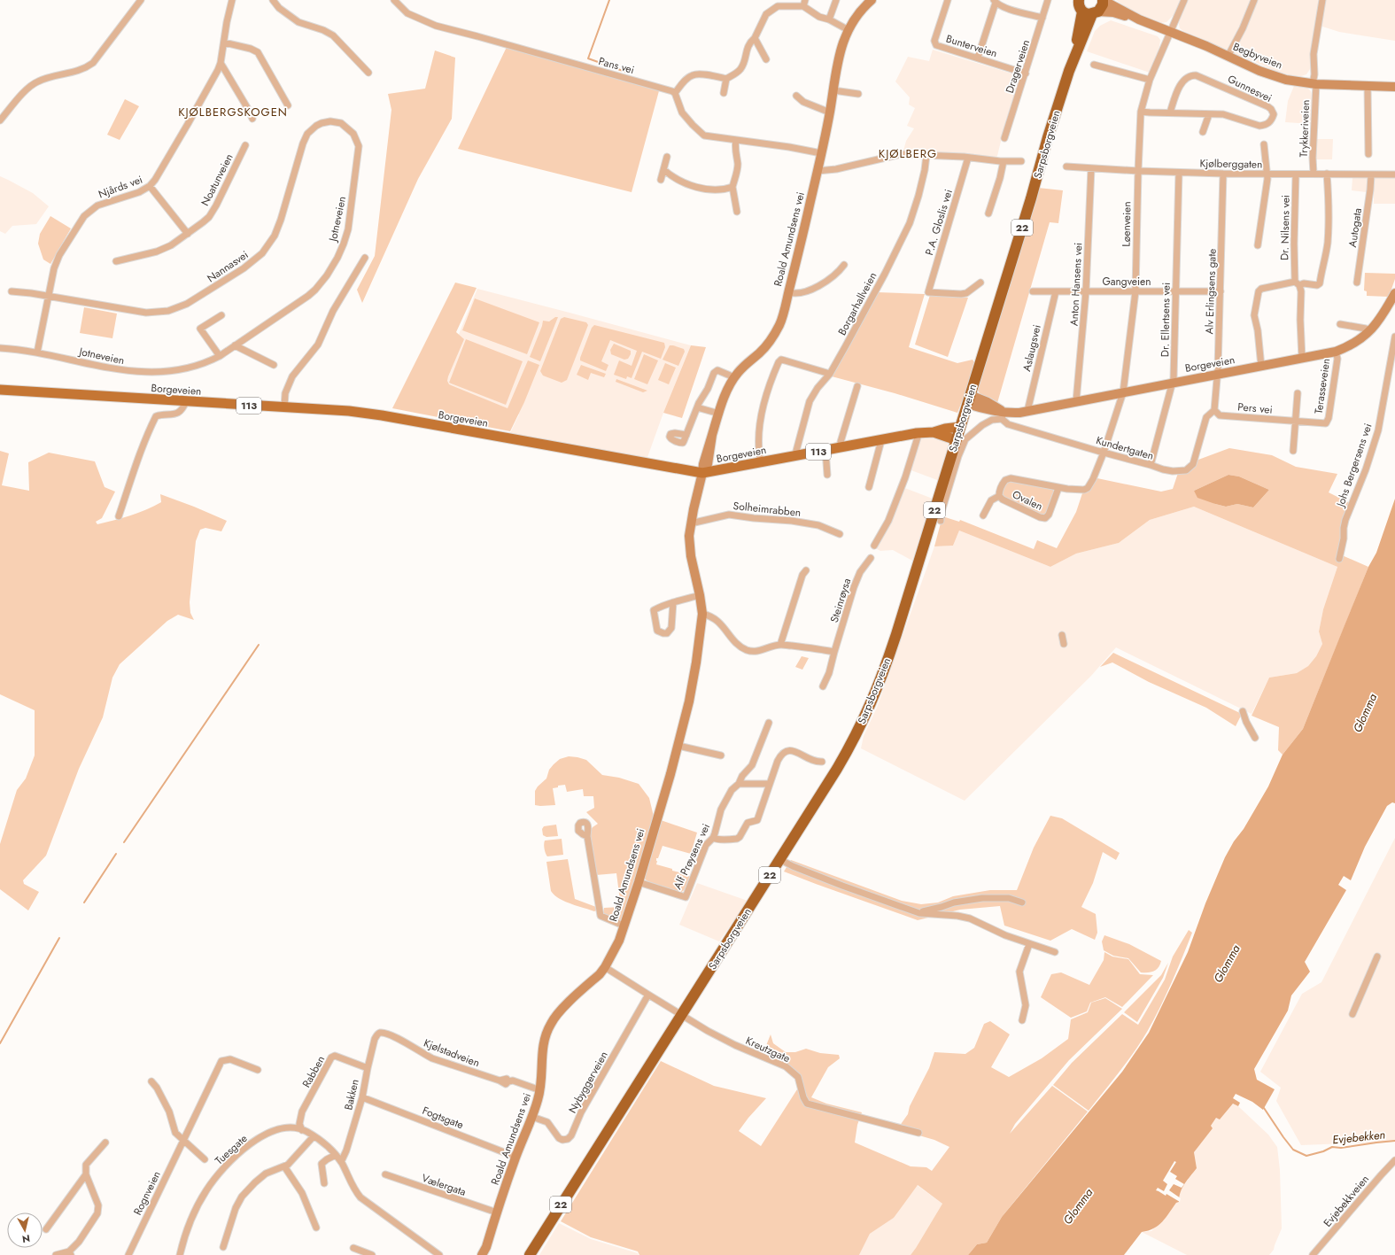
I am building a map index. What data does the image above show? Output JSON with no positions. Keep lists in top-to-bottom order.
{
  "streets": {
    "highway": ["Sarpsborgveien", "22"],
    "main road": ["Borgeveien", "113"],
    "street": [
      "Bunterveien",
      "Begbyveien",
      "Pans vei",
      "Dragerveien",
      "Gunnesvei",
      "Trykkeriveien",
      "Kjølberggaten",
      "Noatunveien",
      "Njårds vei",
      "Jotneveien",
      "P.A. Gloslis vei",
      "Løenveien",
      "Dr. Nilsens vei",
      "Autogata",
      "Roald Amundsens vei",
      "Nannasvei",
      "Gangveien",
      "Anton Hansens vei",
      "Alv Erlingsens gate",
      "Borgarhallveien",
      "Dr. Ellertsens vei",
      "Aslaugsvei",
      "Terasseveien",
      "Pers vei",
      "Kundertgaten",
      "Johs Bergersens vei",
      "Ovalen",
      "Solheimrabben",
      "Steinrøysa",
      "Alf Prøysens vei",
      "Kreutzgate",
      "Kjølstadveien",
      "Rabben",
      "Nybyggerveien",
      "Bakken",
      "Fogtsgate",
      "Tuesgate",
      "Vælergata",
      "Rognveien",
      "Evjebekkveien"
    ]
  },
  "crossings": [
    ["Bunterveien", "Dragerveien"],
    ["Begbyveien", "Trykkeriveien"],
    ["Begbyveien", "Sarpsborgveien"],
    ["Begbyveien", "Løenveien"],
    ["Begbyveien", "22"],
    ["Gunnesvei", "Løenveien"],
    ["Trykkeriveien", "Kjølberggaten"],
    ["Sarpsborgveien", "22"],
    ["Sarpsborgveien", "Borgeveien"],
    ["Sarpsborgveien", "Kreutzgate"],
    ["Kjølberggaten", "Løenveien"],
    ["Kjølberggaten", "Dr. Nilsens vei"],
    ["Kjølberggaten", "Autogata"],
    ["Kjølberggaten", "Anton Hansens vei"],
    ["Kjølberggaten", "Alv Erlingsens gate"],
    ["Kjølberggaten", "Dr. Ellertsens vei"],
    ["Njårds vei", "Jotneveien"],
    ["Njårds vei", "Nannasvei"],
    ["Jotneveien", "Nannasvei"],
    ["Løenveien", "Gangveien"],
    ["Løenveien", "Borgeveien"],
    ["Løenveien", "Kundertgaten"],
    ["Løenveien", "Ovalen"],
    ["Dr. Nilsens vei", "Borgeveien"],
    ["Roald Amundsens vei", "Borgeveien"],
    ["Roald Amundsens vei", "Solheimrabben"],
    ["Roald Amundsens vei", "Alf Prøysens vei"],
    ["Roald Amundsens vei", "Kreutzgate"],
    ["Roald Amundsens vei", "Kjølstadveien"],
    ["Roald Amundsens vei", "Nybyggerveien"],
    ["Roald Amundsens vei", "Fogtsgate"],
    ["Roald Amundsens vei", "Vælergata"],
    ["Gangveien", "Anton Hansens vei"],
    ["Gangveien", "Alv Erlingsens gate"],
    ["Gangveien", "Dr. Ellertsens vei"],
    ["Gangveien", "Aslaugsvei"],
    ["Anton Hansens vei", "Borgeveien"],
    ["Alv Erlingsens gate", "Borgeveien"],
    ["Alv Erlingsens gate", "Pers vei"],
    ["Alv Erlingsens gate", "Kundertgaten"],
    ["Borgarhallveien", "Borgeveien"],
    ["Dr. Ellertsens vei", "Borgeveien"],
    ["Dr. Ellertsens vei", "Kundertgaten"],
    ["Aslaugsvei", "Borgeveien"],
    ["Borgeveien", "Terasseveien"],
    ["Borgeveien", "Kundertgaten"],
    ["Terasseveien", "Pers vei"],
    ["Pers vei", "Kundertgaten"],
    ["Kundertgaten", "Ovalen"],
    ["Kreutzgate", "Nybyggerveien"],
    ["Kjølstadveien", "Bakken"],
    ["Rabben", "Bakken"],
    ["Rabben", "Tuesgate"],
    ["Bakken", "Fogtsgate"],
    ["Bakken", "Tuesgate"]
  ],
  "districts": ["KJØLBERGSKOGEN", "KJØLBERG"],
  "water": ["Glomma", "Evjebekken"],
  "north": "bottom"
}
